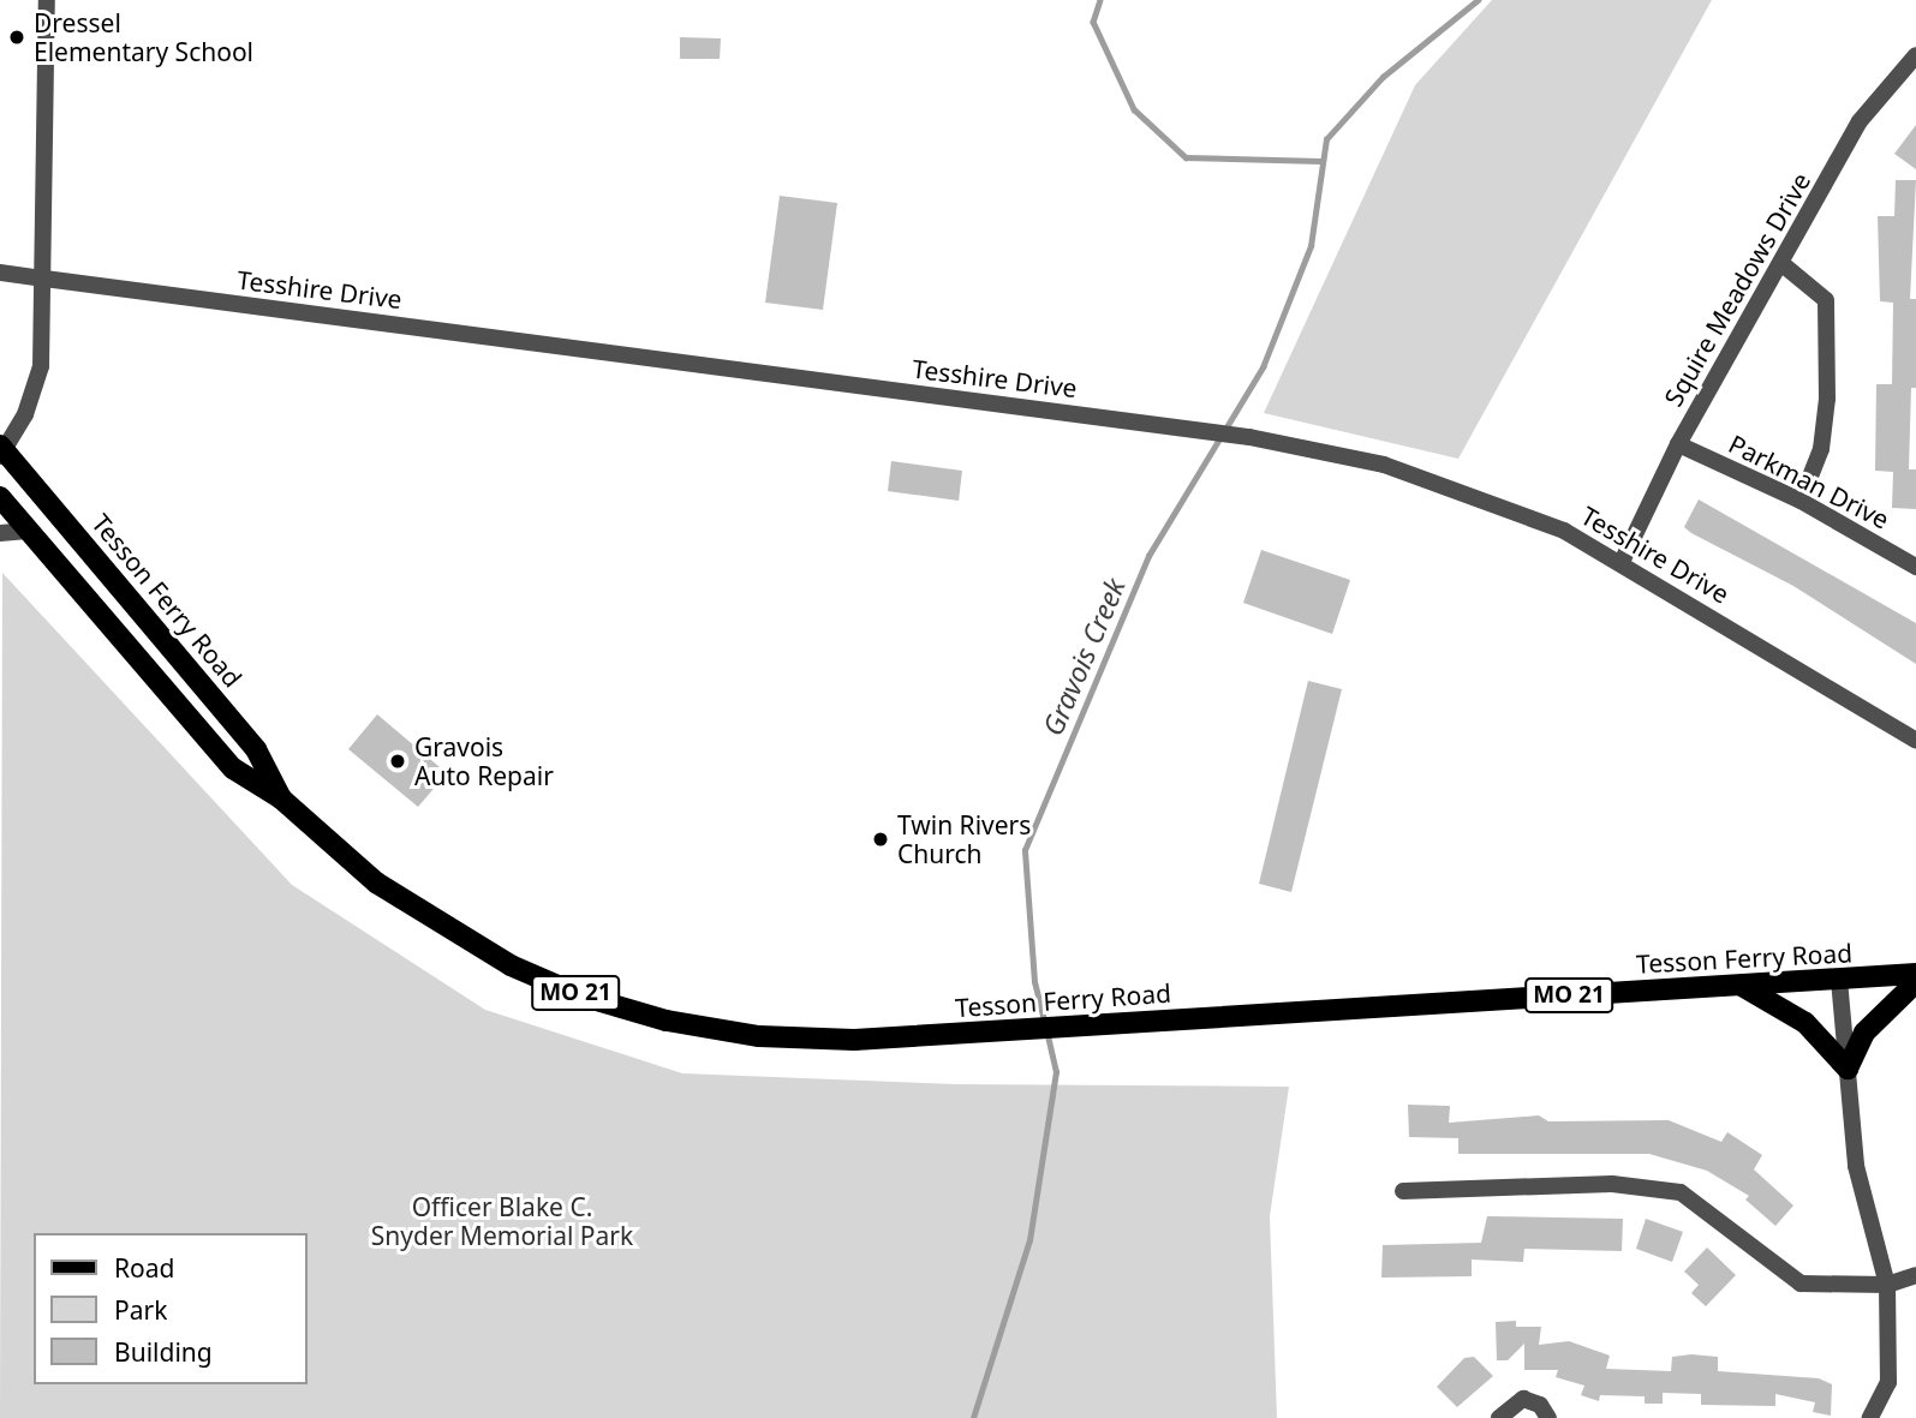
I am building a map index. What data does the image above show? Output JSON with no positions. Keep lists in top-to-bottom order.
{
  "streets": {
    "main road": ["Tesson Ferry Road", "MO 21"],
    "street": ["Tesshire Drive", "Squire Meadows Drive", "Parkman Drive"]
  },
  "crossings": [
    ["Tesshire Drive", "Squire Meadows Drive"],
    ["Squire Meadows Drive", "Parkman Drive"]
  ],
  "water": ["Gravois Creek"],
  "parks": ["Officer Blake C. Snyder Memorial Park"],
  "places": ["Dressel Elementary School", "Gravois Auto Repair", "Twin Rivers Church"],
  "legend": ["Road", "Park", "Building"]
}
